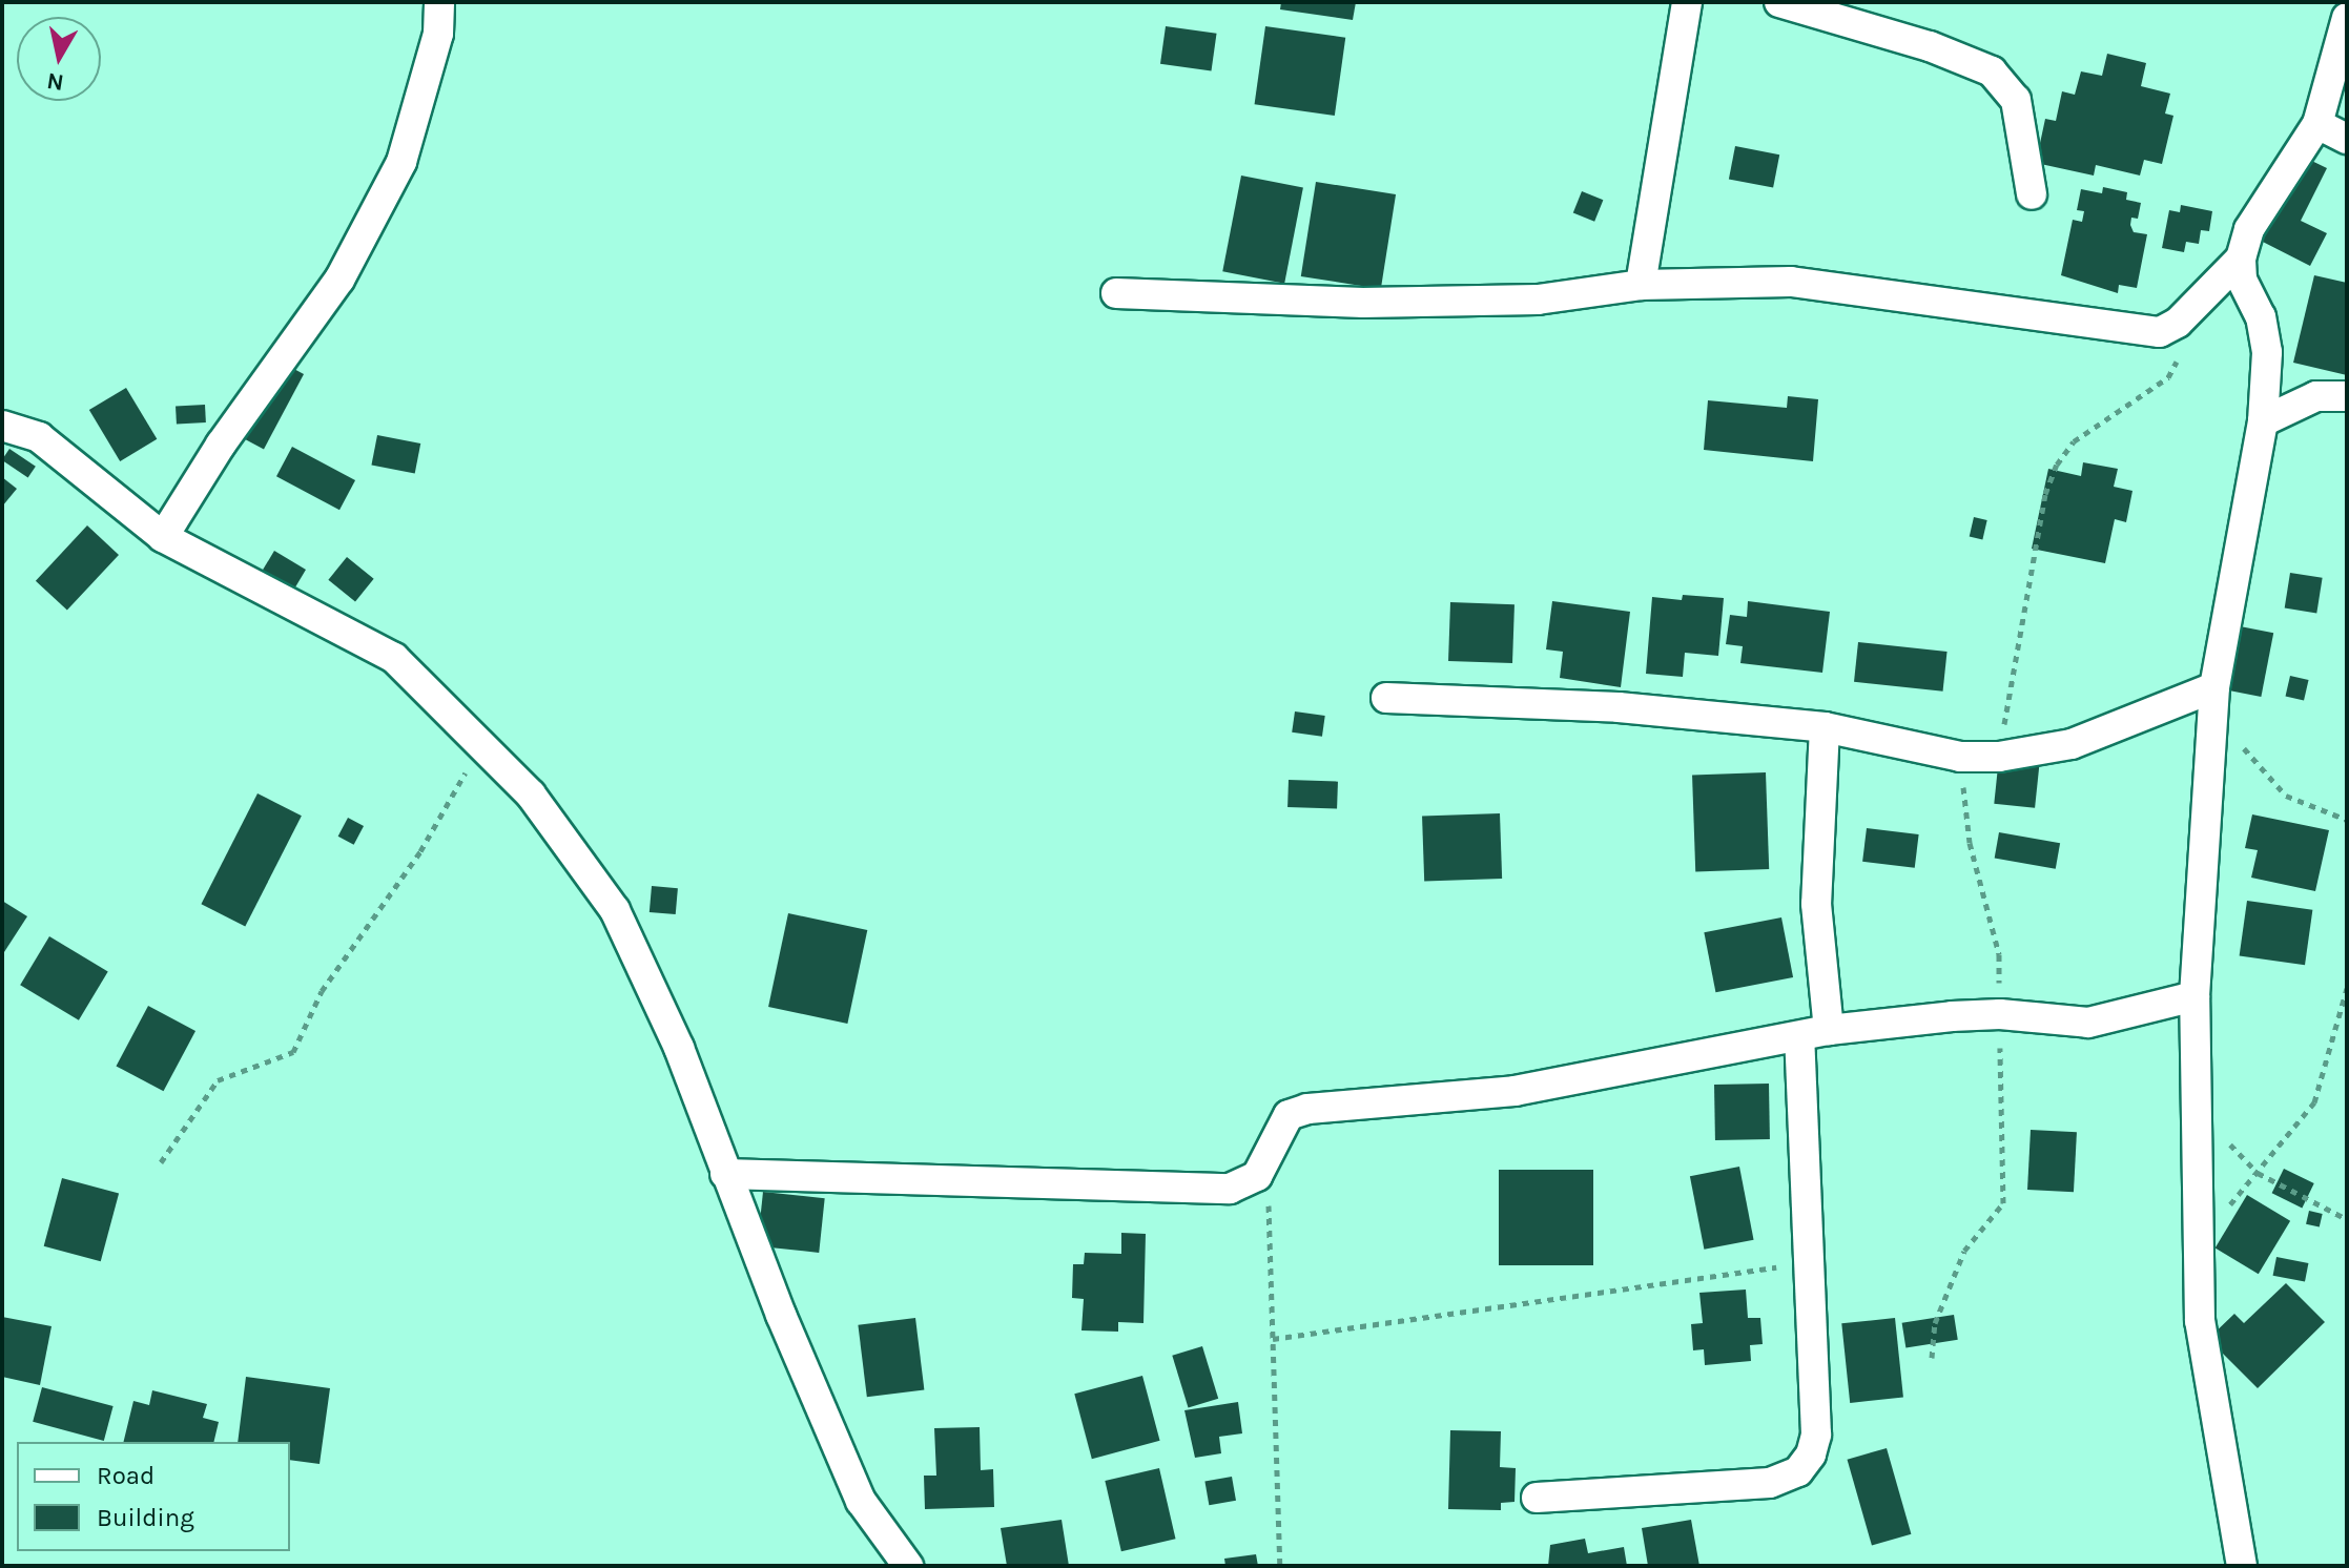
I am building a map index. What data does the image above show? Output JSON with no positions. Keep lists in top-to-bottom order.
{
  "legend": ["Road", "Building"],
  "north": "bottom"
}
